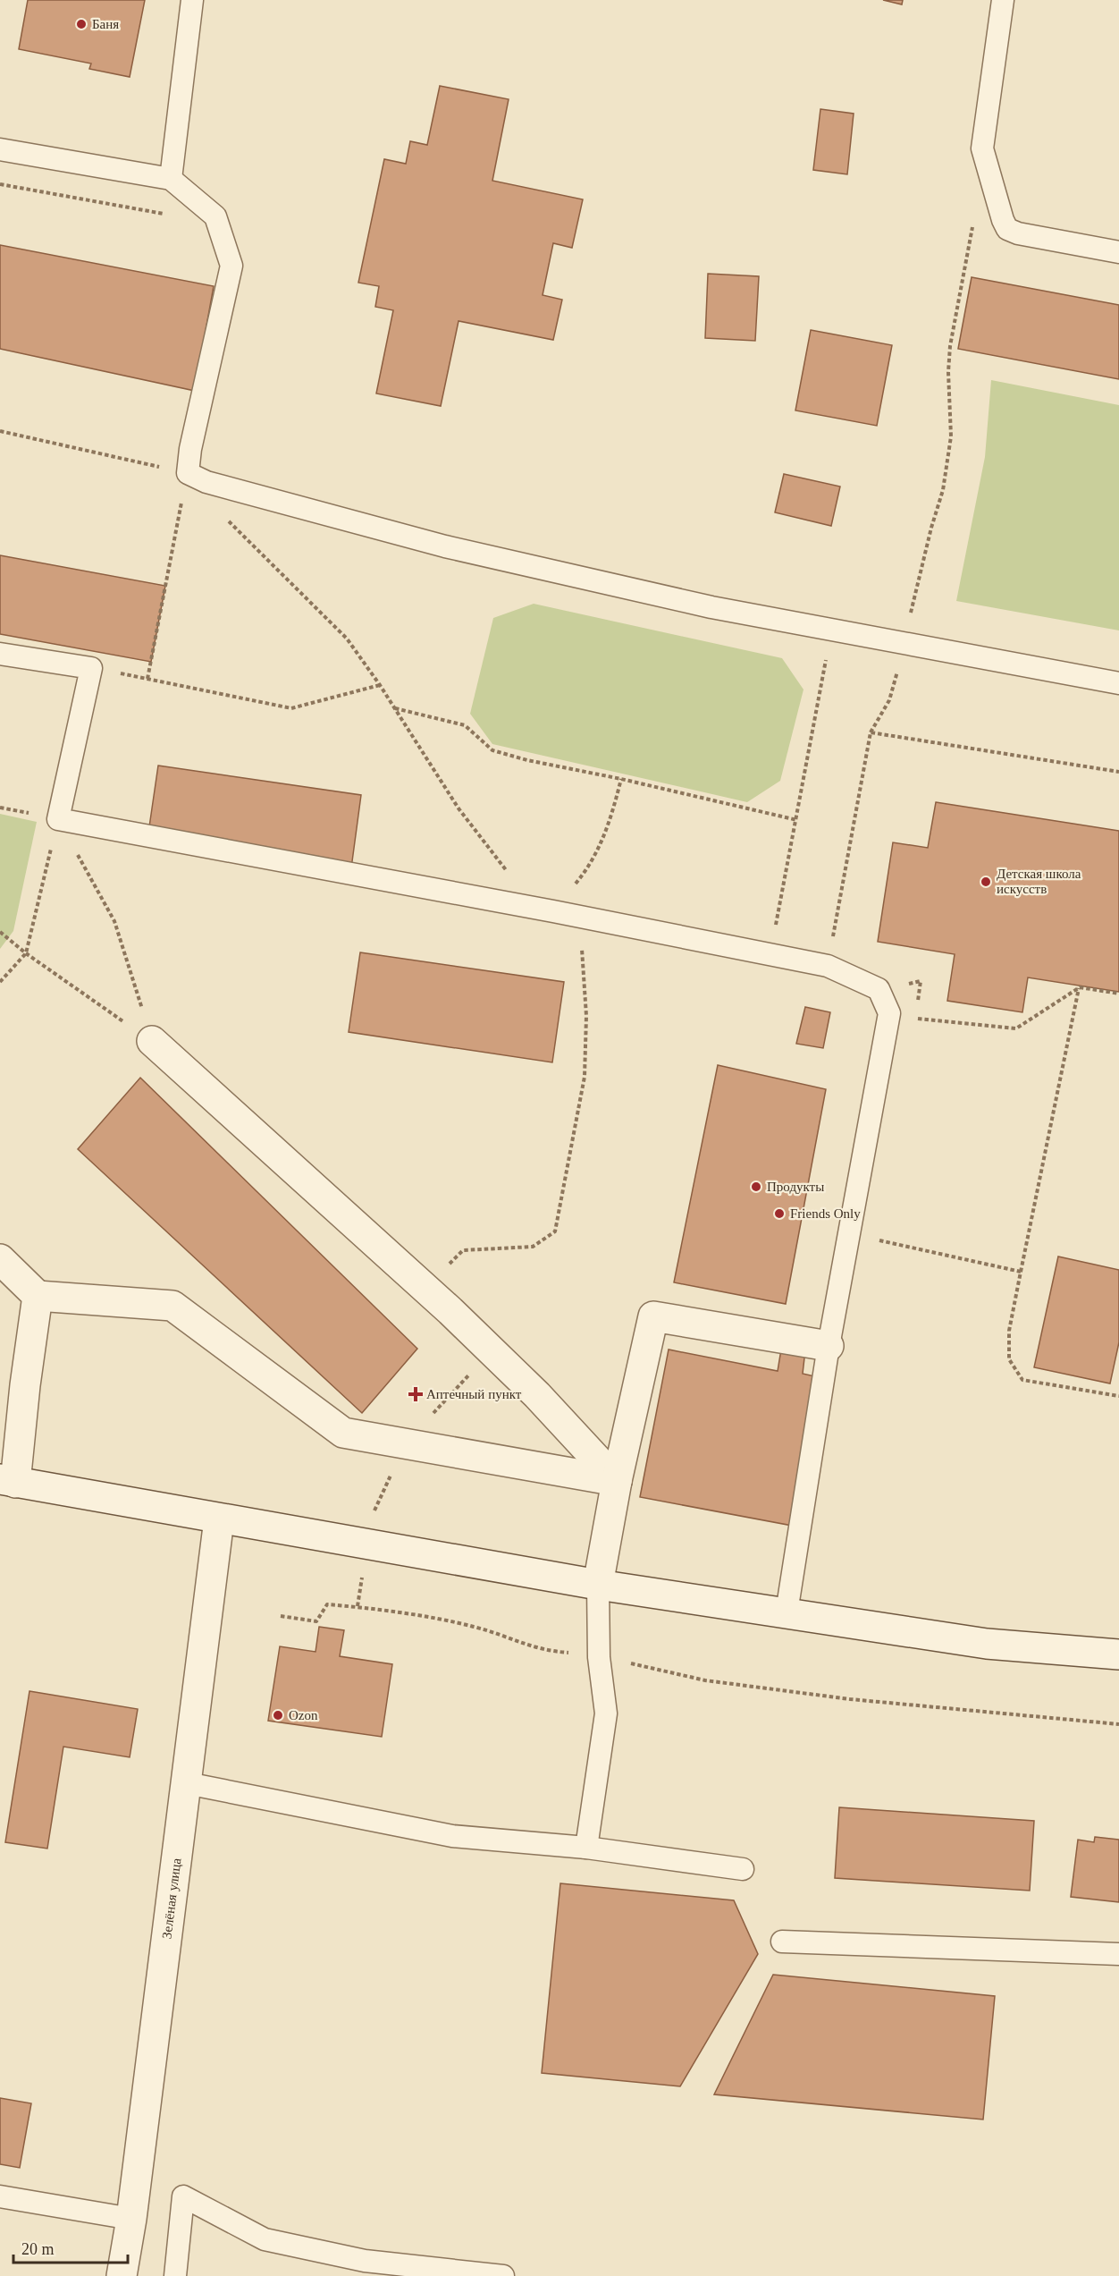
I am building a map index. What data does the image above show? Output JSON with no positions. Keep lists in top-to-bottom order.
{
  "streets": {
    "street": ["Зелёная улица"]
  },
  "places": {
    "other": [
      "Баня",
      "Детская школа искусств",
      "Продукты",
      "Friends Only",
      "Ozon"
    ],
    "health": ["Аптечный пункт"]
  },
  "scale_bar": "20 m"
}
